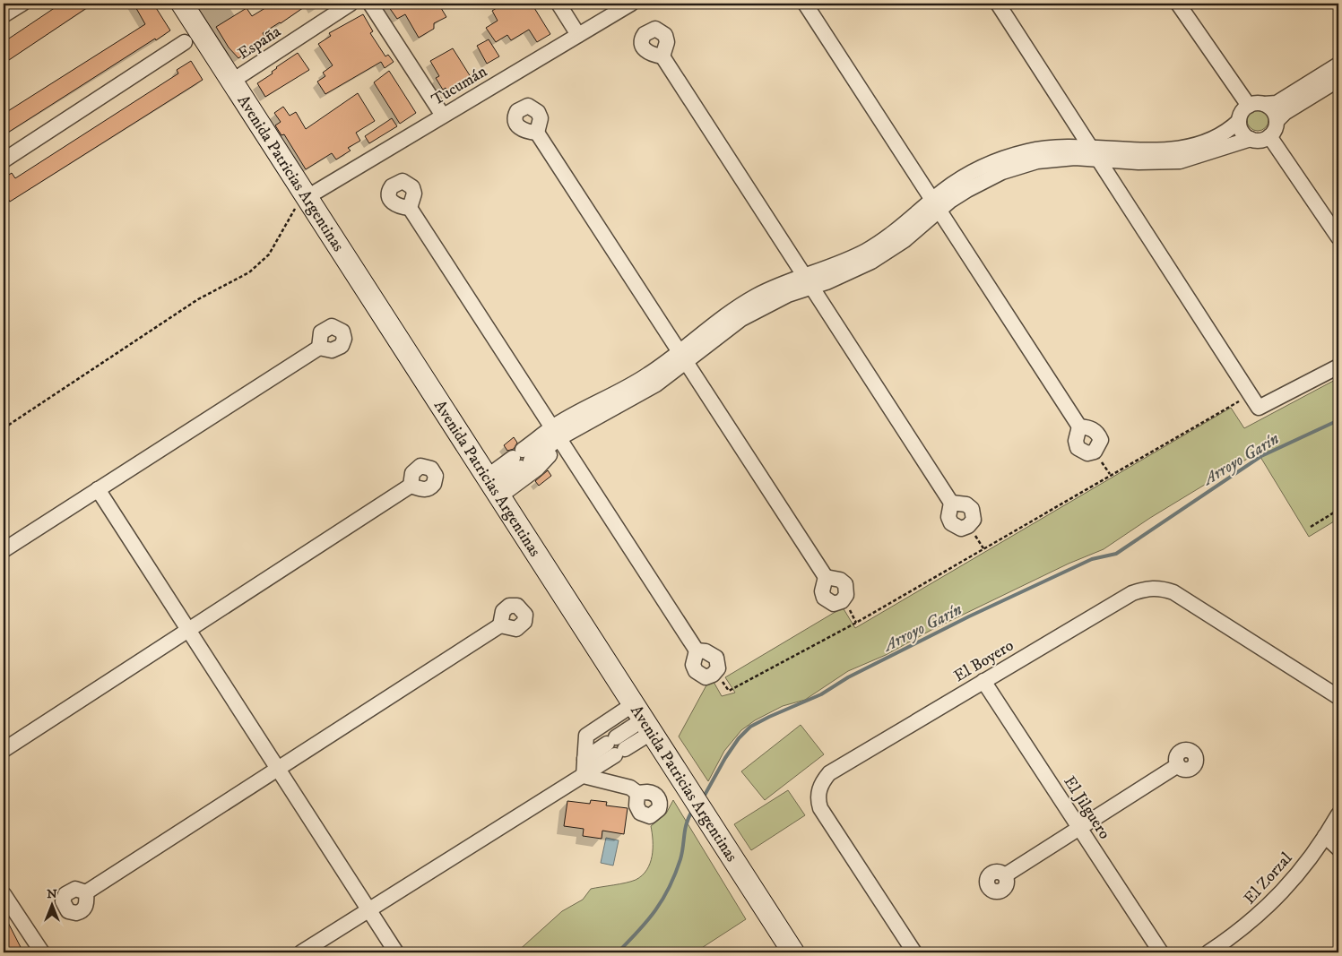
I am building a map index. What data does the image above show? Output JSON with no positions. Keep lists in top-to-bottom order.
{
  "streets": {
    "street": [
      "España",
      "Tucumán",
      "Avenida Patricias Argentinas",
      "El Boyero",
      "El Jilguero",
      "El Zorzal"
    ]
  },
  "crossings": [
    ["España", "Avenida Patricias Argentinas"],
    ["Tucumán", "Avenida Patricias Argentinas"],
    ["El Boyero", "El Jilguero"]
  ],
  "water": ["Arroyo Garín"],
  "north": "top"
}
